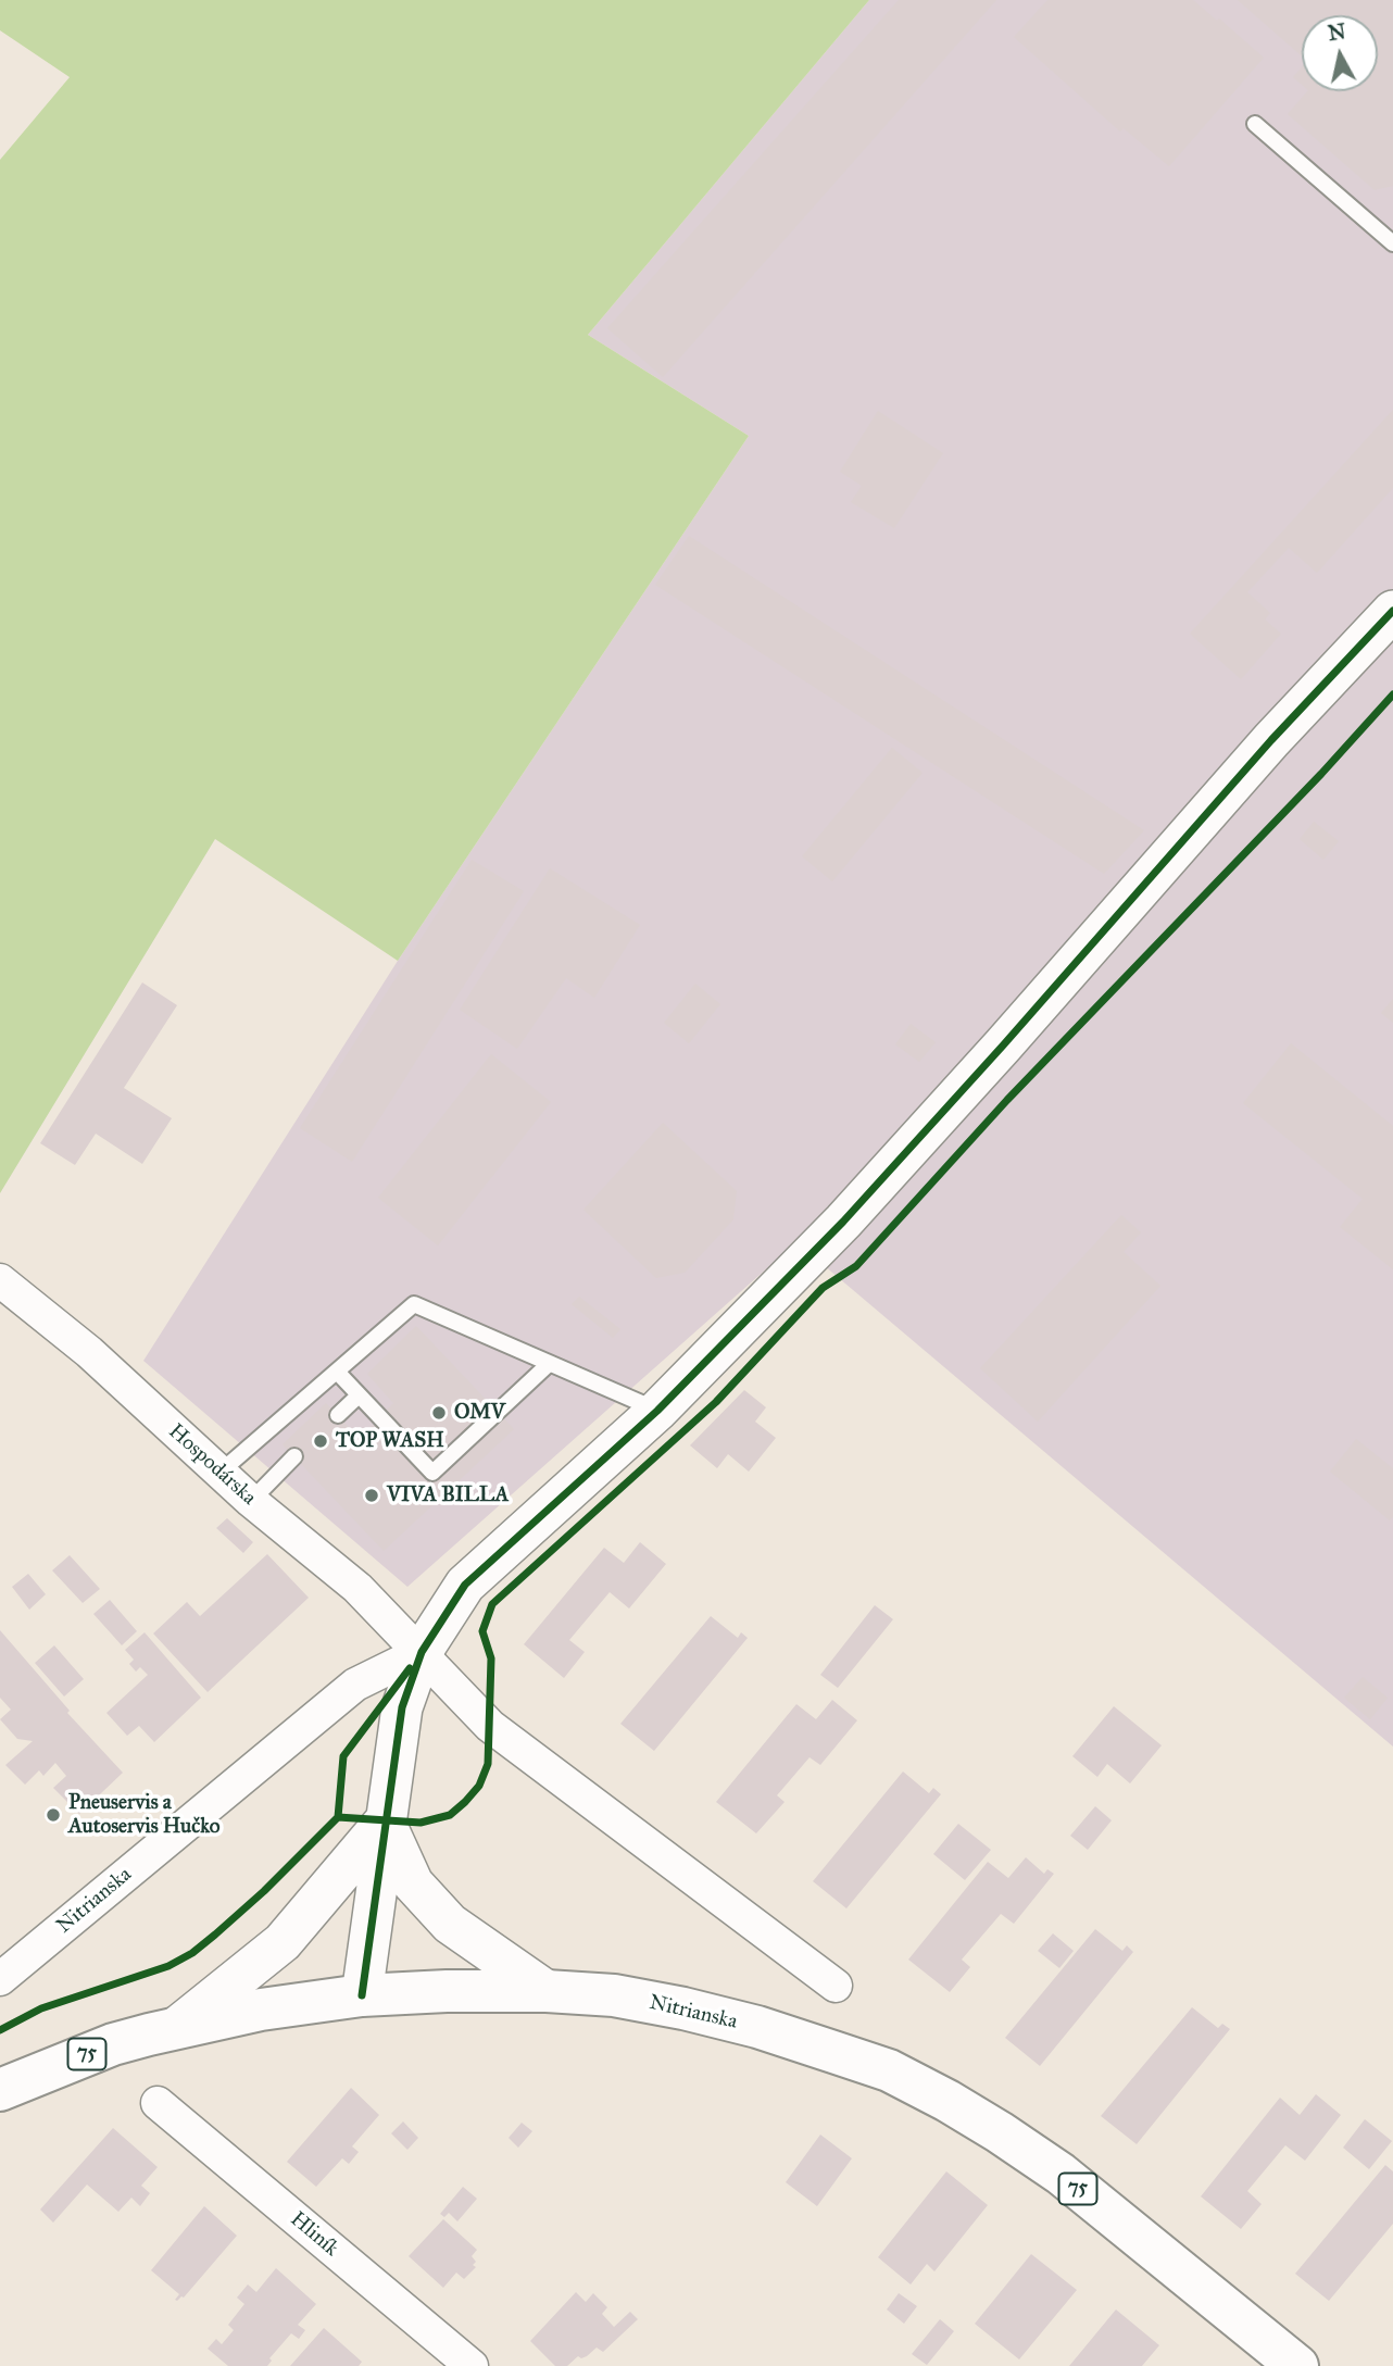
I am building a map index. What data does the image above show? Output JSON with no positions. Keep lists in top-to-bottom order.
{
  "streets": {
    "main road": ["Nitrianska", "75"],
    "street": ["Hospodárska", "Hliník"]
  },
  "crossings": [
    ["Hospodárska", "Nitrianska"]
  ],
  "places": [
    "OMV",
    "TOP WASH",
    "VIVA BILLA",
    "Pneuservis a Autoservis Hučko"
  ],
  "north": "top"
}
